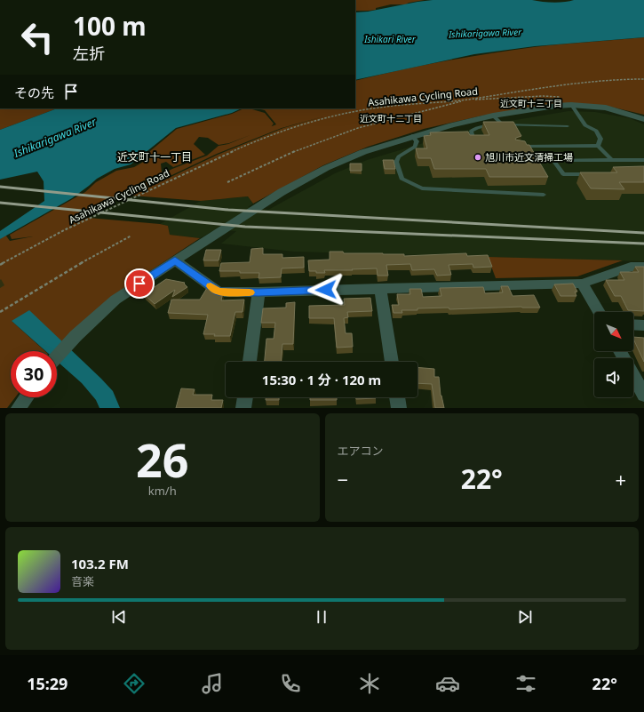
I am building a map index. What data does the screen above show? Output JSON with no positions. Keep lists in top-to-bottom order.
{
  "streets": {
    "path": ["Asahikawa Cycling Road"]
  },
  "districts": ["近文町十三丁目", "近文町十二丁目", "近文町十一丁目"],
  "water": ["Ishikarigawa River", "Ishikari River"],
  "places": ["旭川市近文清掃工場"],
  "north": "bottom right",
  "page": {
    "turn": ["100 m", "左折"],
    "then": "その先",
    "limit": "30",
    "trip": "15:30 · 1 分 · 120 m",
    "tile": [
      ["26", "km/h"],
      "エアコン"
    ],
    "heat": ["−", "22°", "+"],
    "song": ["103.2 FM", "音楽"],
    "tabs": ["15:29", "22°"]
  }
}
